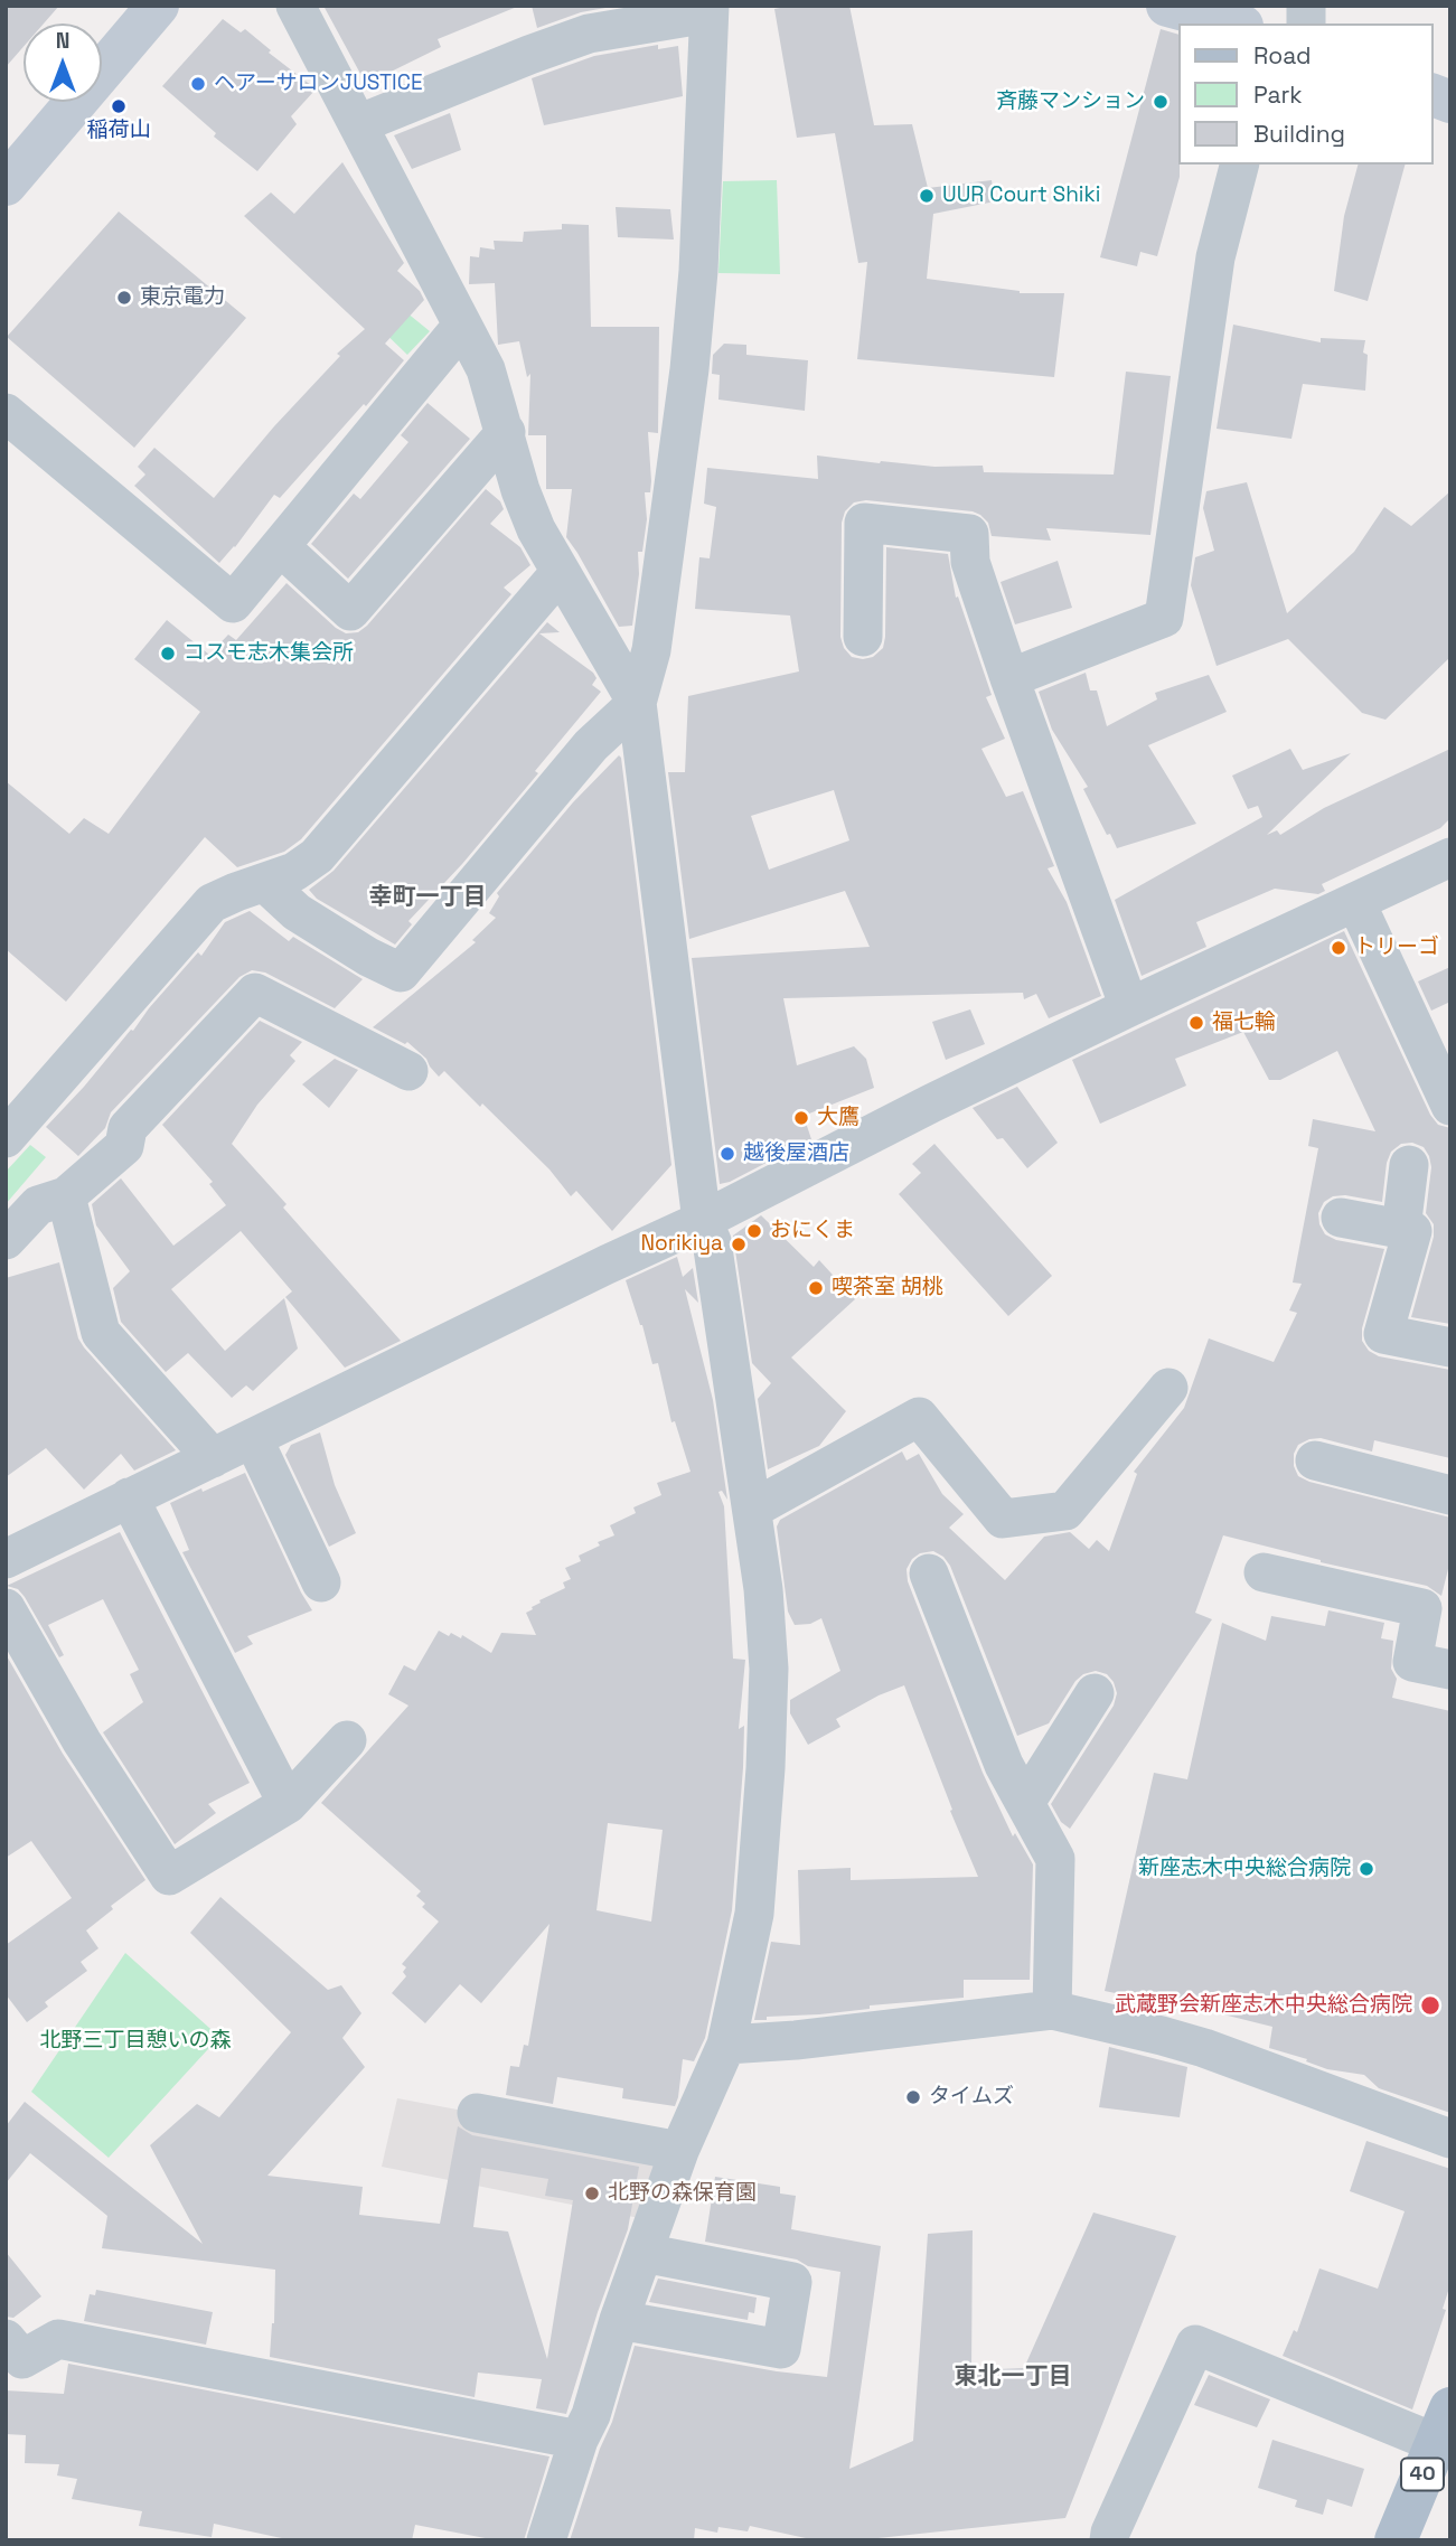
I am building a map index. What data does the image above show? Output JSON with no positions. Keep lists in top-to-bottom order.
{
  "streets": {
    "main road": ["40"]
  },
  "districts": ["幸町一丁目", "東北一丁目"],
  "parks": ["北野三丁目憩いの森"],
  "places": [
    "ヘアーサロンJUSTICE",
    "斉藤マンション",
    "稲荷山",
    "UUR Court Shiki",
    "東京電力",
    "コスモ志木集会所",
    "トリーゴ",
    "福七輪",
    "大鷹",
    "越後屋酒店",
    "おにくま",
    "Norikiya",
    "喫茶室 胡桃",
    "新座志木中央総合病院",
    "武蔵野会新座志木中央総合病院",
    "タイムズ",
    "北野の森保育園"
  ],
  "legend": ["Road", "Park", "Building"],
  "north": "top"
}
